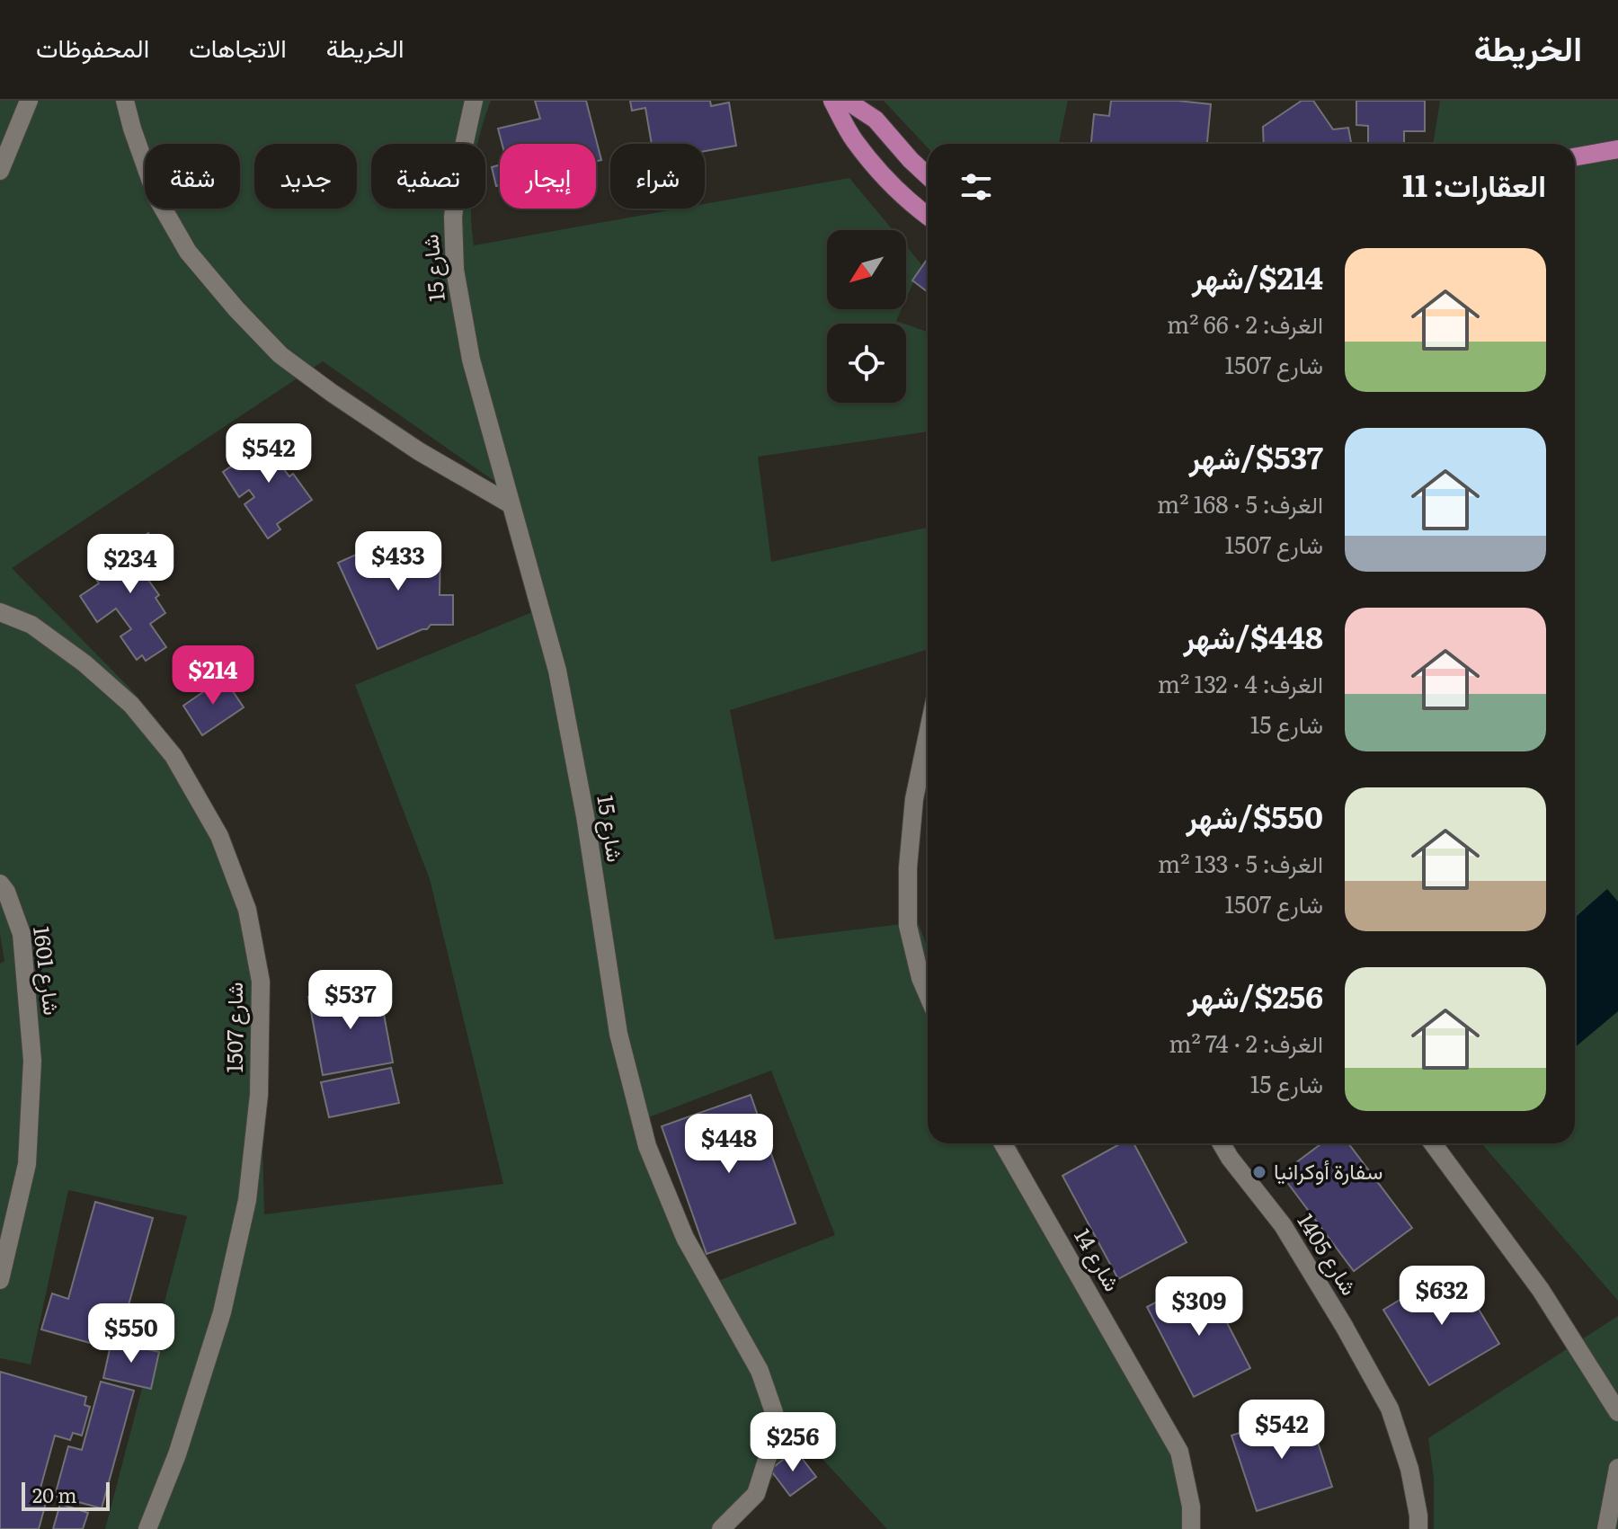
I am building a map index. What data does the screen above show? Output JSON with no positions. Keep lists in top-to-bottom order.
{
  "streets": {
    "street": [
      "شارع 15",
      "شارع 1601",
      "شارع 1507",
      "شارع 1405",
      "شارع 14"
    ]
  },
  "places": ["سفارة أوكرانيا"],
  "scale_bar": "20 m",
  "north": "bottom left",
  "page": {
    "header": "الخريطة",
    "nav": ["الخريطة", "الاتجاهات", "المحفوظات"],
    "chip": [
      "شراء",
      "إيجار",
      "تصفية",
      "جديد",
      "شقة"
    ],
    "heading": "العقارات: 11",
    "list": [
      {
        "name": "$214/شهر",
        "note": "الغرف: 2 · 66 m² · شارع 1507"
      },
      {
        "name": "$537/شهر",
        "note": "الغرف: 5 · 168 m² · شارع 1507"
      },
      {
        "name": "$448/شهر",
        "note": "الغرف: 4 · 132 m² · شارع 15"
      },
      {
        "name": "$550/شهر",
        "note": "الغرف: 5 · 133 m² · شارع 1507"
      },
      {
        "name": "$256/شهر",
        "note": "الغرف: 2 · 74 m² · شارع 15"
      }
    ],
    "price": [
      "$542",
      "$433",
      "$234",
      "$214",
      "$537",
      "$448",
      "$632",
      "$309",
      "$550",
      "$542",
      "$256"
    ],
    "scale": "20 m"
  }
}
